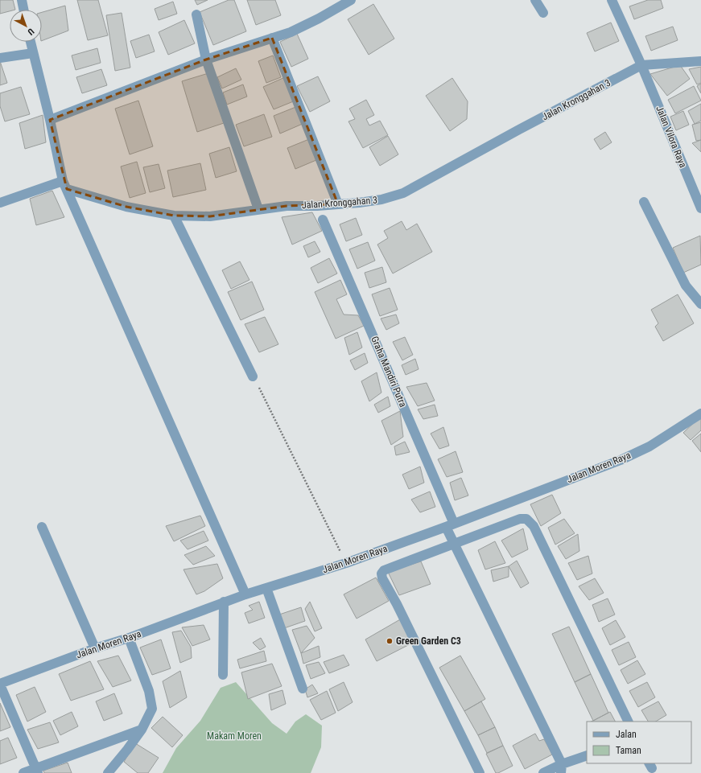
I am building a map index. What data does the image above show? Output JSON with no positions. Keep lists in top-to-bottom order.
{
  "streets": {
    "street": [
      "Jalan Kronggahan 3",
      "Jalan Vilora Raya",
      "Graha Mandiri Putra",
      "Jalan Moren Raya"
    ]
  },
  "crossings": [
    ["Jalan Kronggahan 3", "Jalan Vilora Raya"],
    ["Graha Mandiri Putra", "Jalan Moren Raya"]
  ],
  "parks": ["Makam Moren"],
  "places": ["Green Garden C3"],
  "legend": ["Jalan", "Taman"],
  "north": "bottom right"
}
